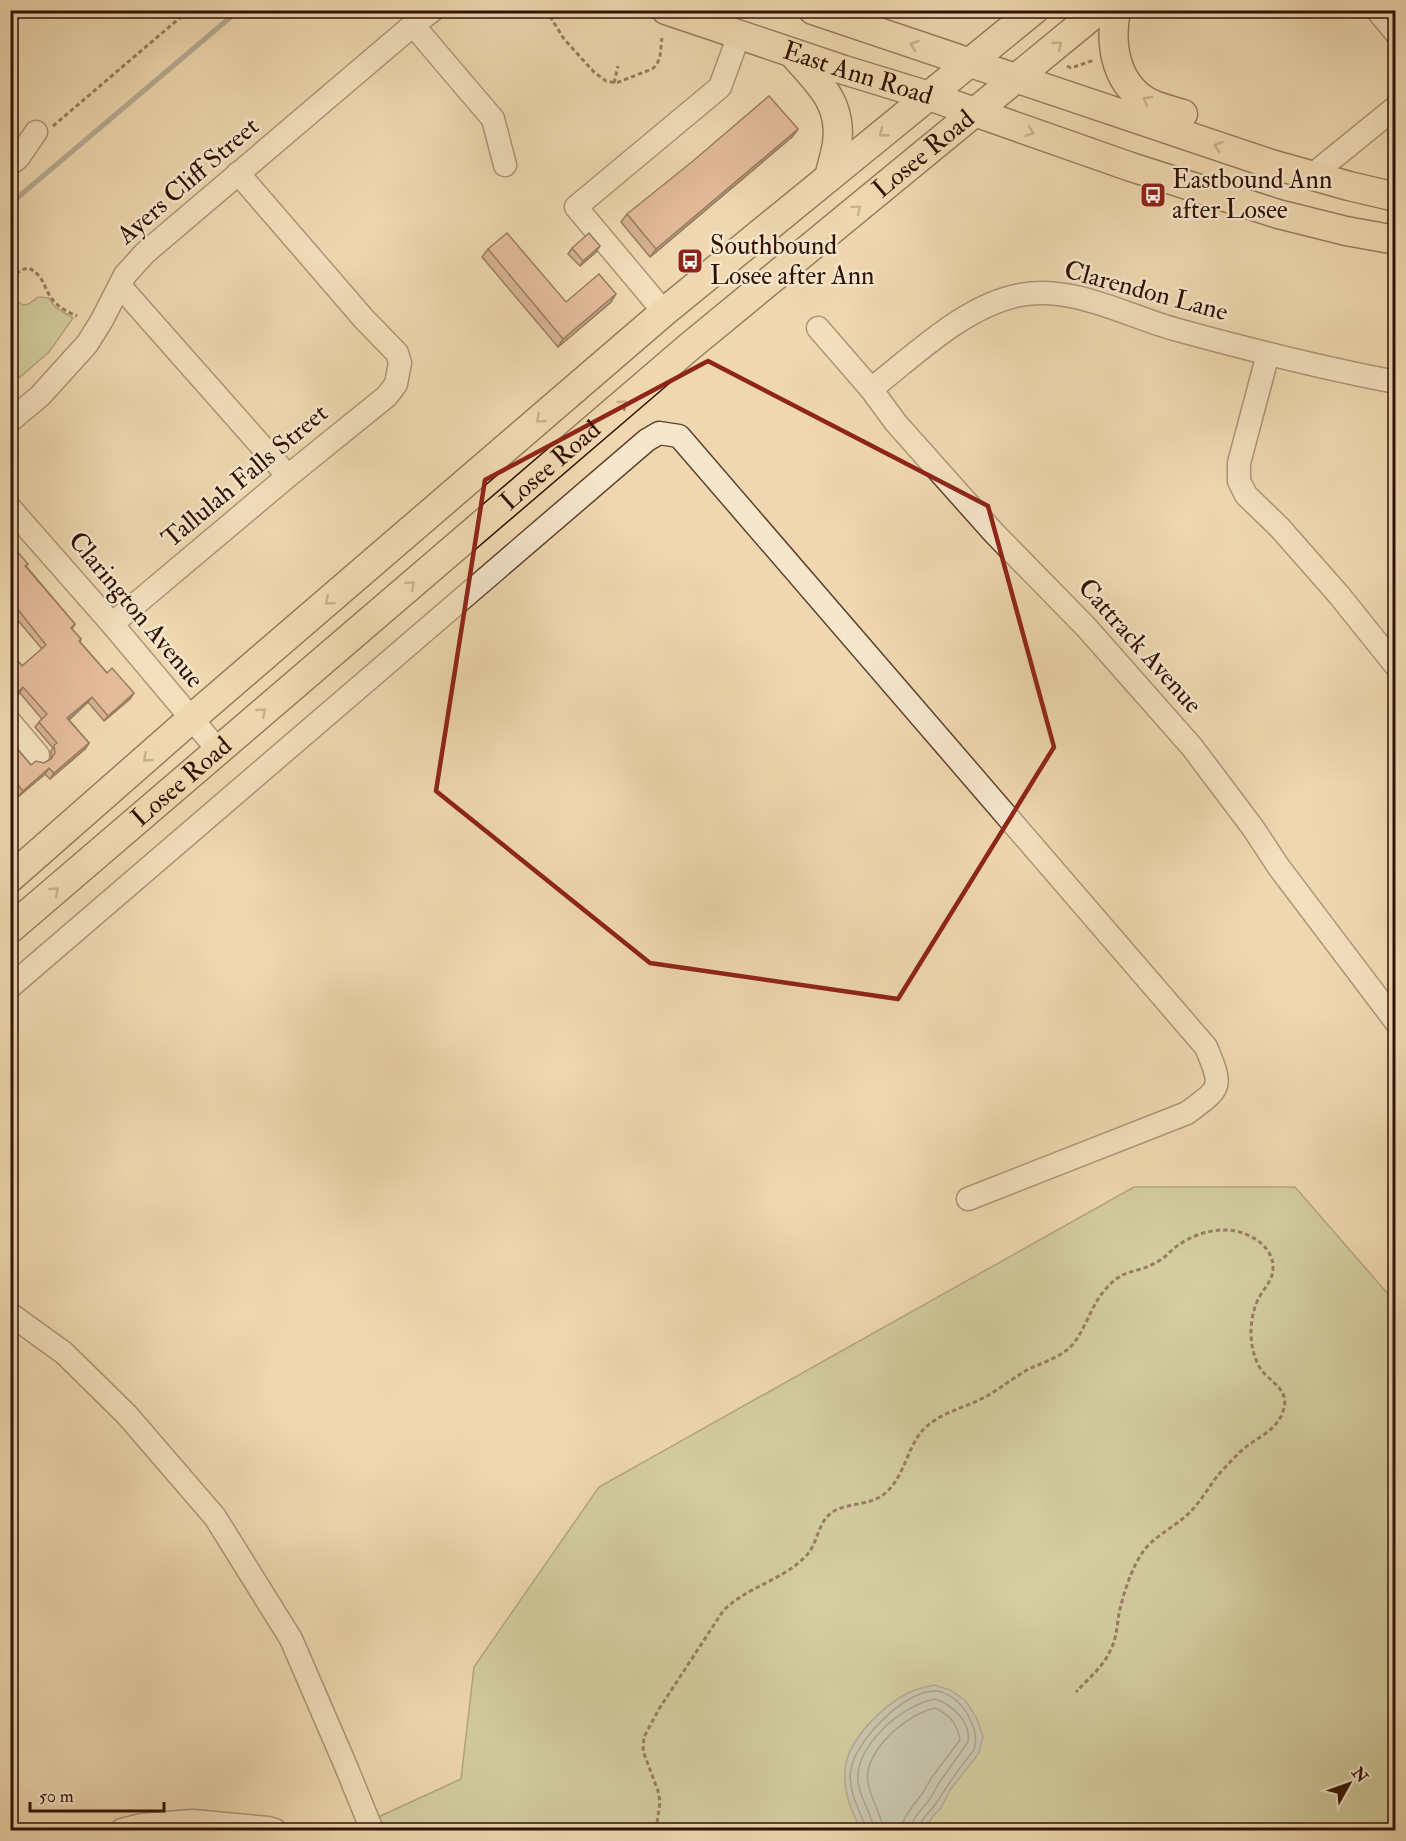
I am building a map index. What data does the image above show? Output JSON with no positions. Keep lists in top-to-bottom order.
{
  "streets": {
    "main road": ["East Ann Road", "Losee Road"],
    "street": [
      "Ayers Cliff Street",
      "Clarendon Lane",
      "Tallulah Falls Street",
      "Clarington Avenue",
      "Cattrack Avenue"
    ]
  },
  "crossings": [
    ["East Ann Road", "Losee Road"],
    ["Losee Road", "Clarington Avenue"],
    ["Ayers Cliff Street", "Tallulah Falls Street"],
    ["Clarendon Lane", "Cattrack Avenue"],
    ["Tallulah Falls Street", "Clarington Avenue"]
  ],
  "places": {
    "bus stop": ["Eastbound Ann after Losee", "Southbound Losee after Ann"]
  },
  "scale_bar": "50 m",
  "north": "top right"
}
